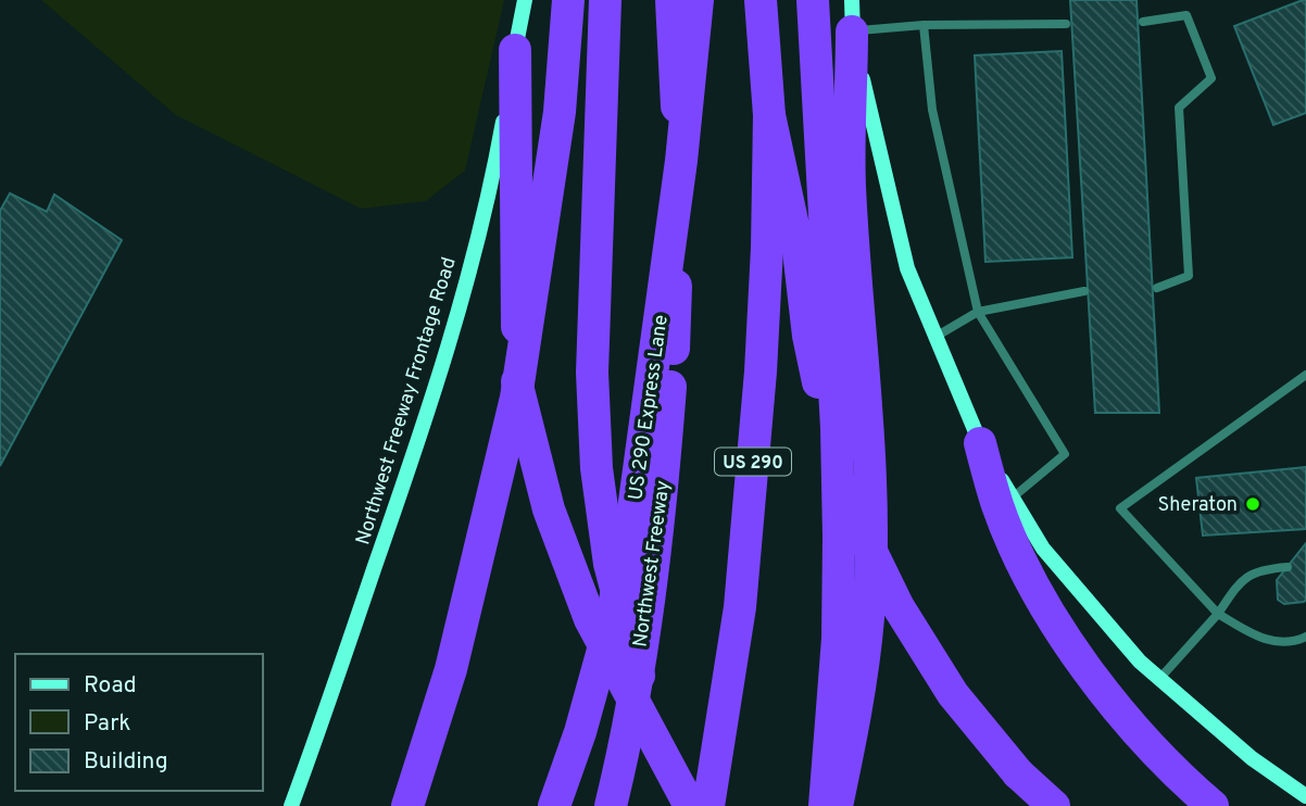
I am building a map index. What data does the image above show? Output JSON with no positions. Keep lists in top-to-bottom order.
{
  "streets": {
    "highway": ["US 290 Express Lane", "US 290", "Northwest Freeway"],
    "main road": ["Northwest Freeway Frontage Road"]
  },
  "places": ["Sheraton"],
  "legend": ["Road", "Park", "Building"]
}
